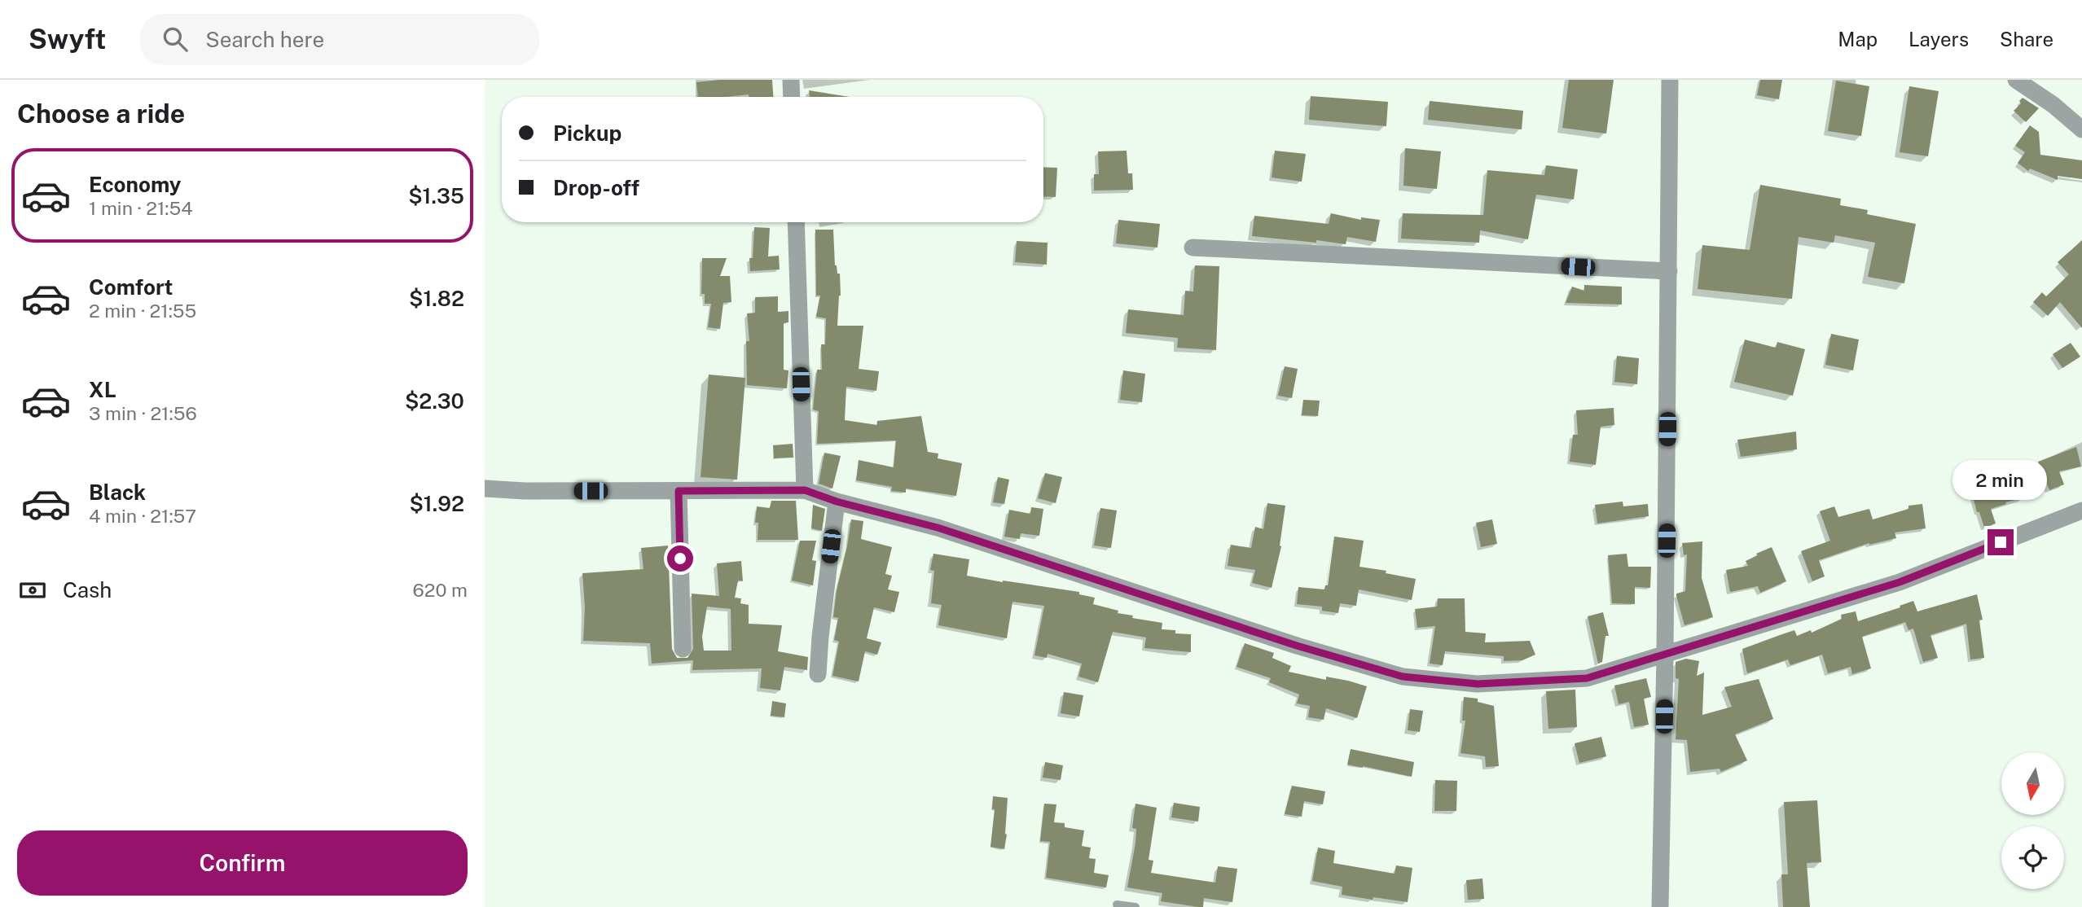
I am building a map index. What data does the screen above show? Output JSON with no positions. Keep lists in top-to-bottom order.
{
  "north": "bottom",
  "page": {
    "header": "Swyft",
    "search": "Search here",
    "nav": ["Map", "Layers", "Share"],
    "heading": "Choose a ride",
    "banner": ["Pickup", "Drop-off"],
    "list": [
      {
        "name": "Economy",
        "note": "1 min · 21:54",
        "value": "$1.35"
      },
      {
        "name": "Comfort",
        "note": "2 min · 21:55",
        "value": "$1.82"
      },
      {
        "name": "XL",
        "note": "3 min · 21:56",
        "value": "$2.30"
      },
      {
        "name": "Black",
        "note": "4 min · 21:57",
        "value": "$1.92"
      }
    ],
    "bubble": "2 min",
    "pay": ["Cash", "620 m"],
    "buttons": "Confirm"
  }
}
